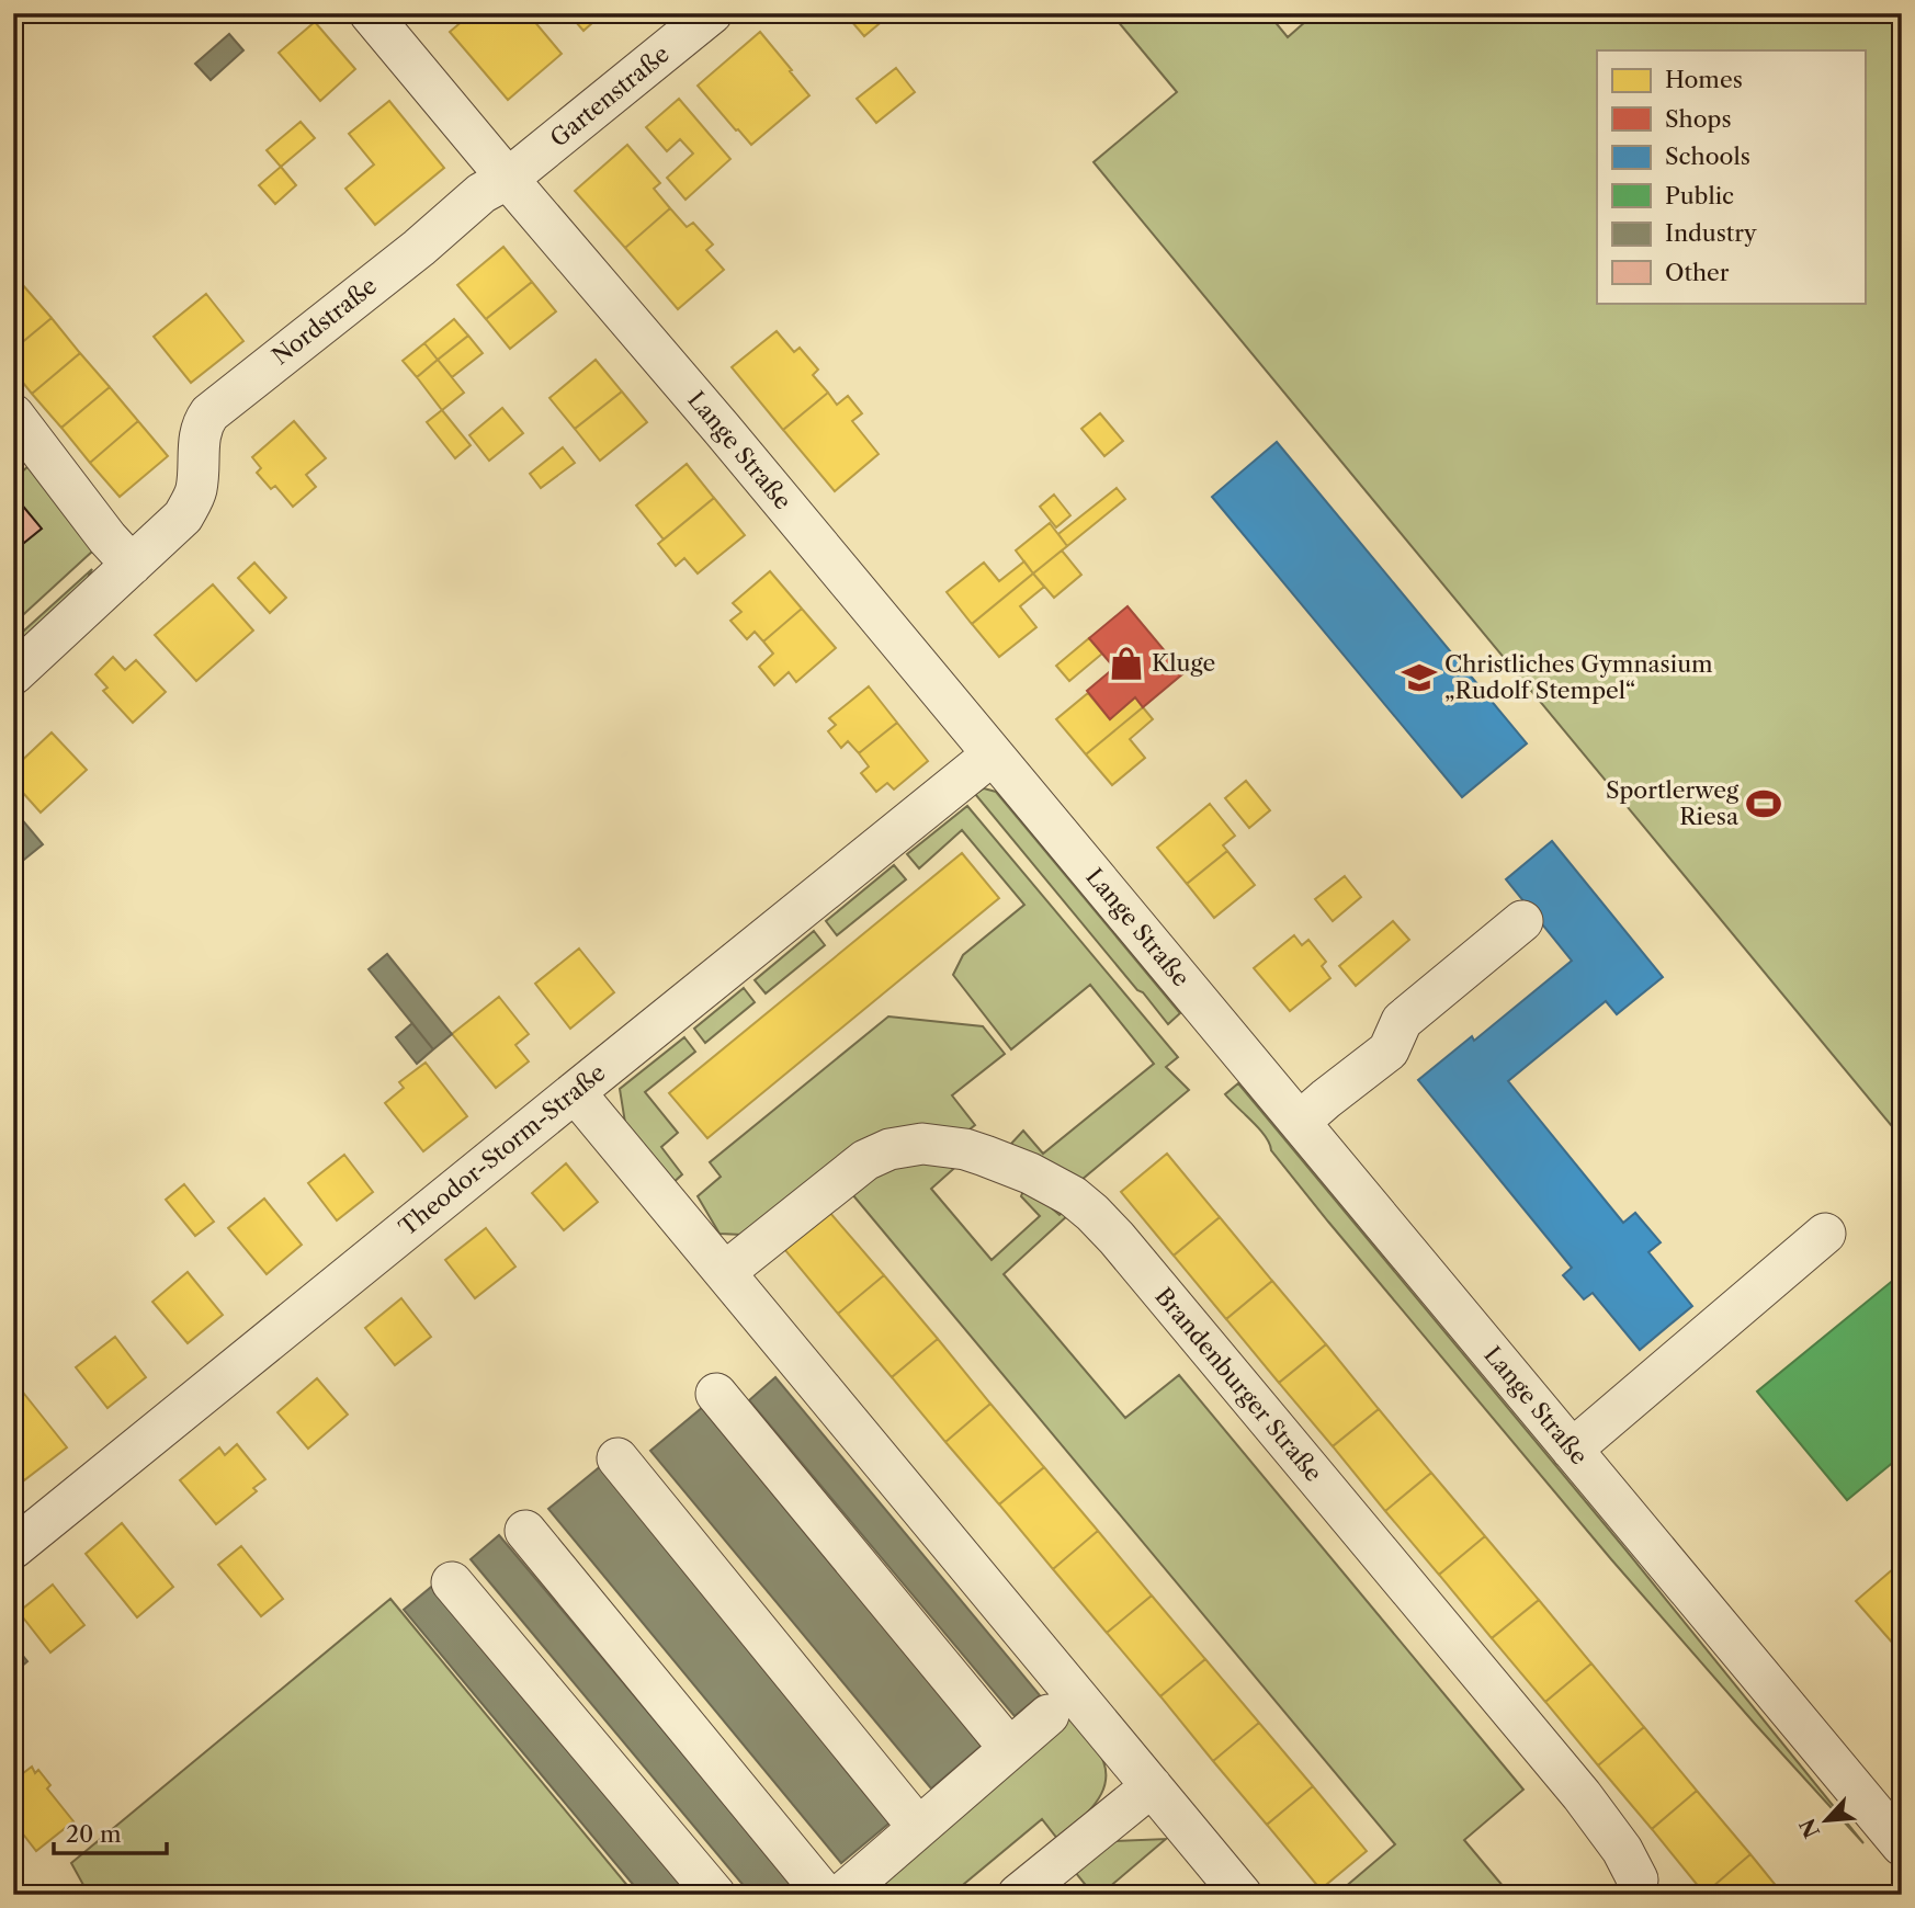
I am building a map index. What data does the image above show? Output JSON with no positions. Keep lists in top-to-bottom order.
{
  "streets": {
    "street": [
      "Gartenstraße",
      "Nordstraße",
      "Lange Straße",
      "Theodor-Storm-Straße",
      "Brandenburger Straße"
    ]
  },
  "crossings": [
    ["Gartenstraße", "Nordstraße"],
    ["Gartenstraße", "Lange Straße"],
    ["Nordstraße", "Lange Straße"],
    ["Lange Straße", "Theodor-Storm-Straße"]
  ],
  "places": {
    "shop": ["Kluge"],
    "school or university": ["Christliches Gymnasium „Rudolf Stempel“"],
    "sports": ["Sportlerweg Riesa"]
  },
  "legend": [
    "Homes",
    "Shops",
    "Schools",
    "Public",
    "Industry",
    "Other"
  ],
  "scale_bar": "20 m",
  "north": "bottom left"
}
